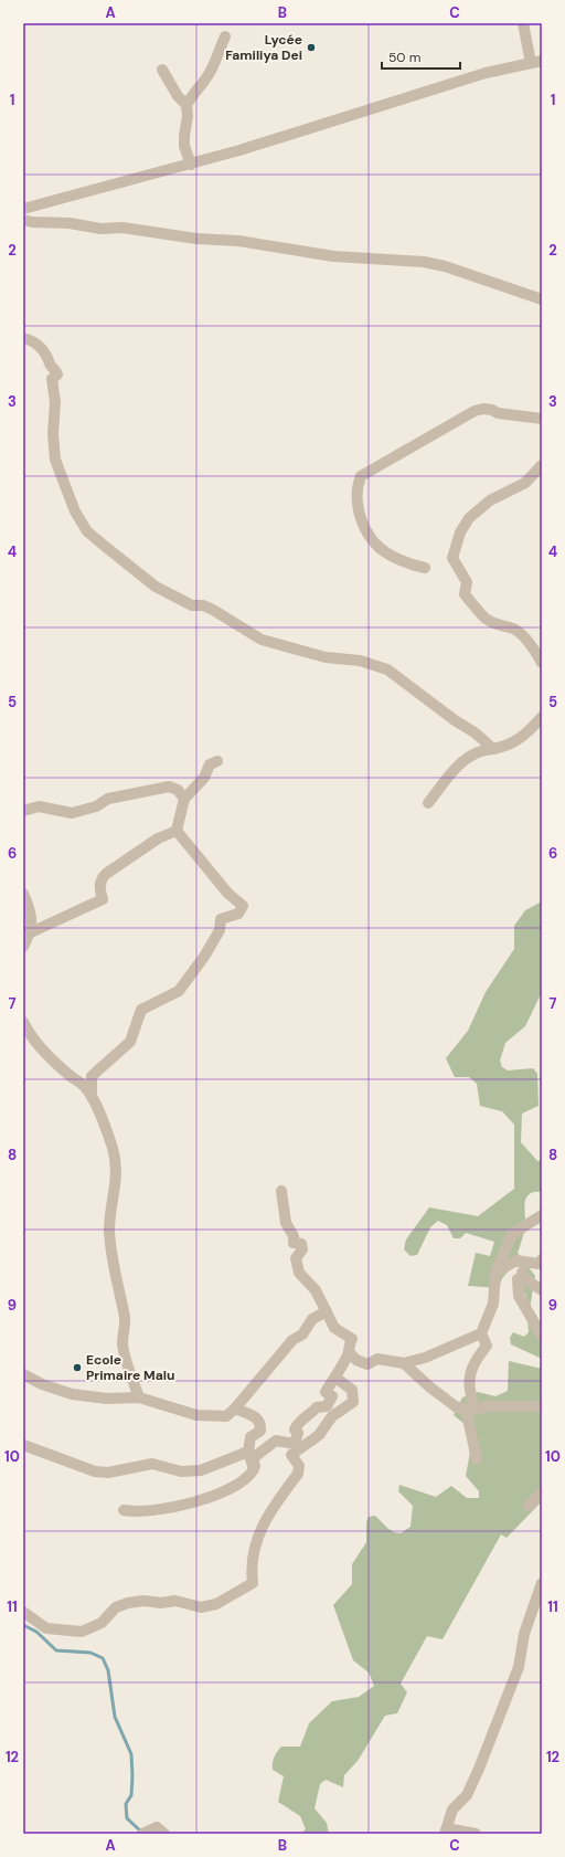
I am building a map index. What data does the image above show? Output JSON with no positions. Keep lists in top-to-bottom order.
{
  "places": ["Lycée Familiya Dei", "Ecole Primaire Malu"],
  "scale_bar": "50 m",
  "grid": {
    "columns": ["A", "B", "C"],
    "rows": [
      "1",
      "2",
      "3",
      "4",
      "5",
      "6",
      "7",
      "8",
      "9",
      "10",
      "11",
      "12"
    ]
  }
}
